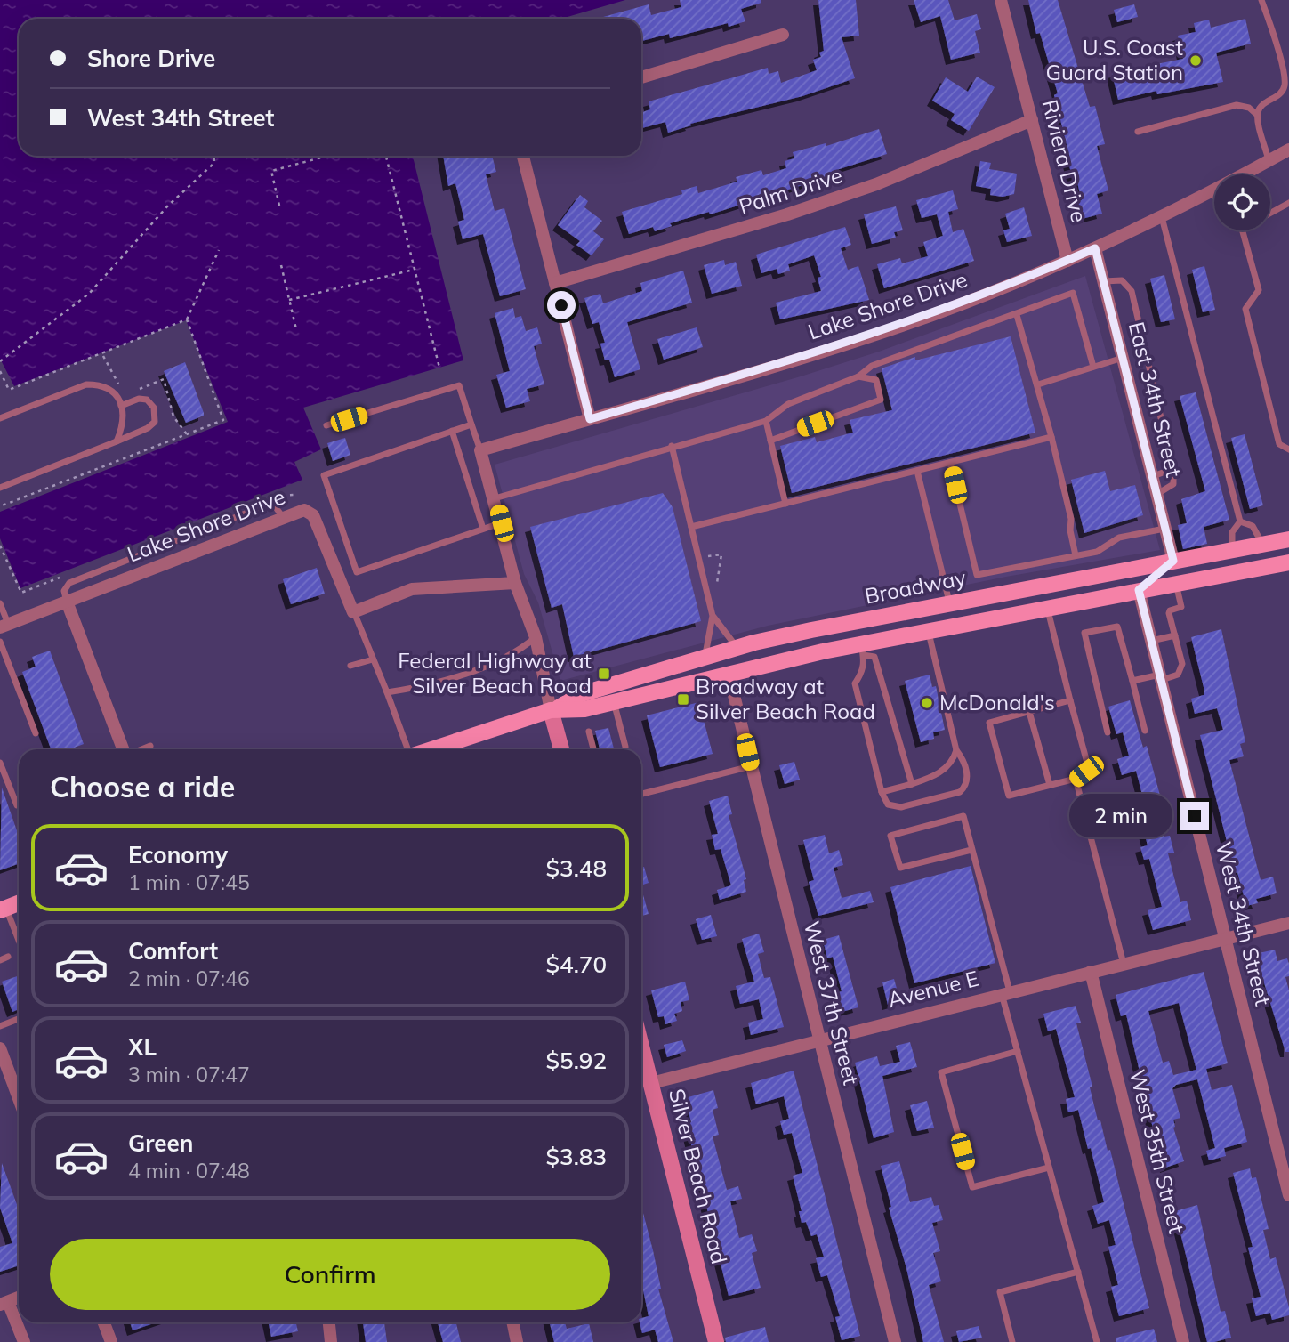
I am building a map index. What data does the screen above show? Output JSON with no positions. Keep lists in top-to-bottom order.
{
  "streets": {
    "main road": ["Broadway"],
    "street": [
      "Riviera Drive",
      "Palm Drive",
      "Lake Shore Drive",
      "East 34th Street",
      "West 34th Street",
      "Avenue E",
      "West 37th Street",
      "West 35th Street",
      "Silver Beach Road"
    ]
  },
  "crossings": [
    ["Riviera Drive", "Palm Drive"],
    ["Riviera Drive", "Lake Shore Drive"],
    ["Lake Shore Drive", "East 34th Street"],
    ["East 34th Street", "Broadway"],
    ["Broadway", "West 34th Street"],
    ["Broadway", "West 37th Street"],
    ["West 34th Street", "Avenue E"],
    ["Avenue E", "West 37th Street"],
    ["Avenue E", "West 35th Street"],
    ["Avenue E", "Silver Beach Road"]
  ],
  "places": {
    "other": ["U.S. Coast Guard Station", "McDonald's"],
    "transit": ["Federal Highway at Silver Beach Road", "Broadway at Silver Beach Road"]
  },
  "page": {
    "banner": ["Shore Drive", "West 34th Street"],
    "heading": "Choose a ride",
    "bubble": "2 min",
    "list": [
      {
        "name": "Economy",
        "note": "1 min · 07:45",
        "value": "$3.48"
      },
      {
        "name": "Comfort",
        "note": "2 min · 07:46",
        "value": "$4.70"
      },
      {
        "name": "XL",
        "note": "3 min · 07:47",
        "value": "$5.92"
      },
      {
        "name": "Green",
        "note": "4 min · 07:48",
        "value": "$3.83"
      }
    ],
    "buttons": "Confirm"
  }
}
